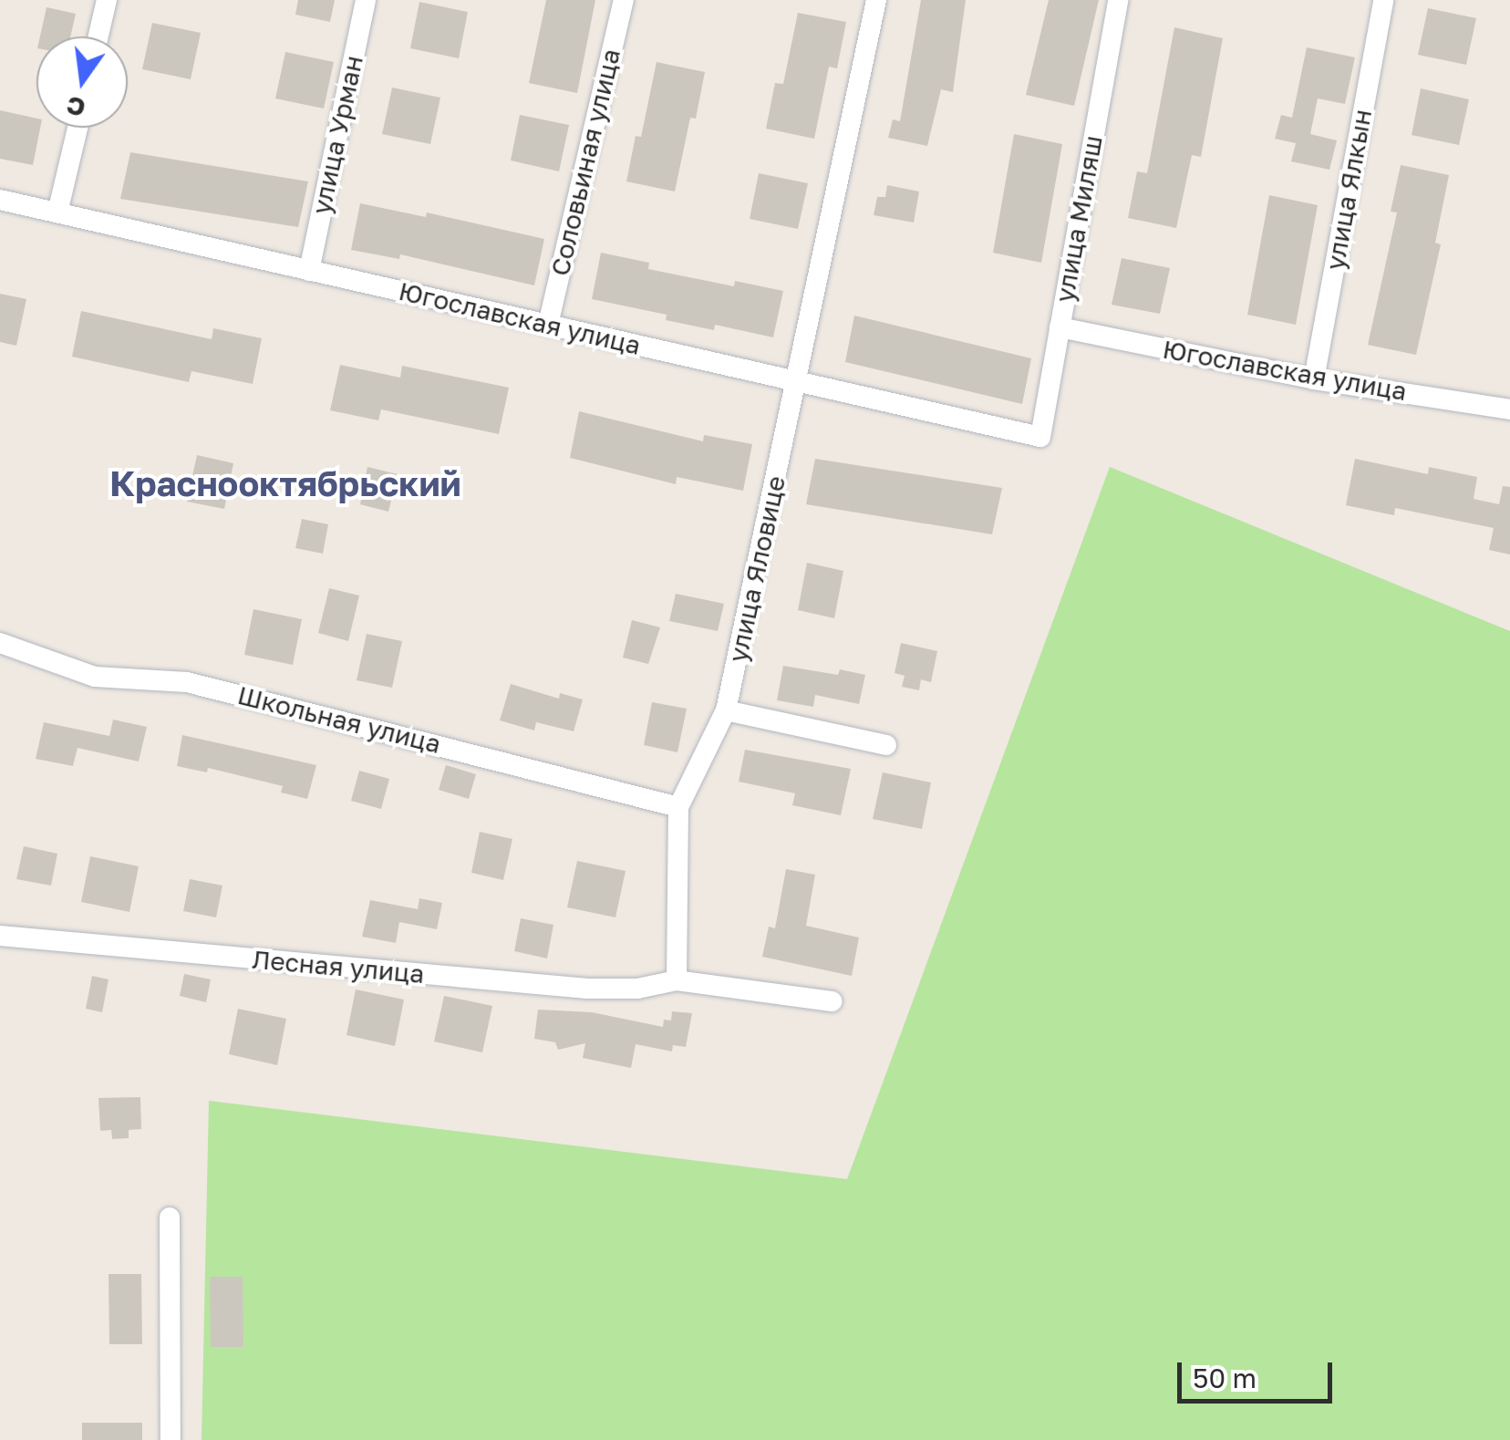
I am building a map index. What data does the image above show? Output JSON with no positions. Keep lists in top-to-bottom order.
{
  "streets": {
    "street": [
      "улица Урман",
      "Соловьиная улица",
      "улица Ялкын",
      "улица Миляш",
      "Югославская улица",
      "улица Яловице",
      "Школьная улица",
      "Лесная улица"
    ]
  },
  "crossings": [
    ["улица Урман", "Югославская улица"],
    ["Соловьиная улица", "Югославская улица"],
    ["улица Ялкын", "Югославская улица"],
    ["улица Миляш", "Югославская улица"],
    ["Югославская улица", "улица Яловице"],
    ["улица Яловице", "Школьная улица"],
    ["улица Яловице", "Лесная улица"]
  ],
  "districts": ["Краснооктябрьский"],
  "scale_bar": "50 m",
  "north": "bottom"
}
